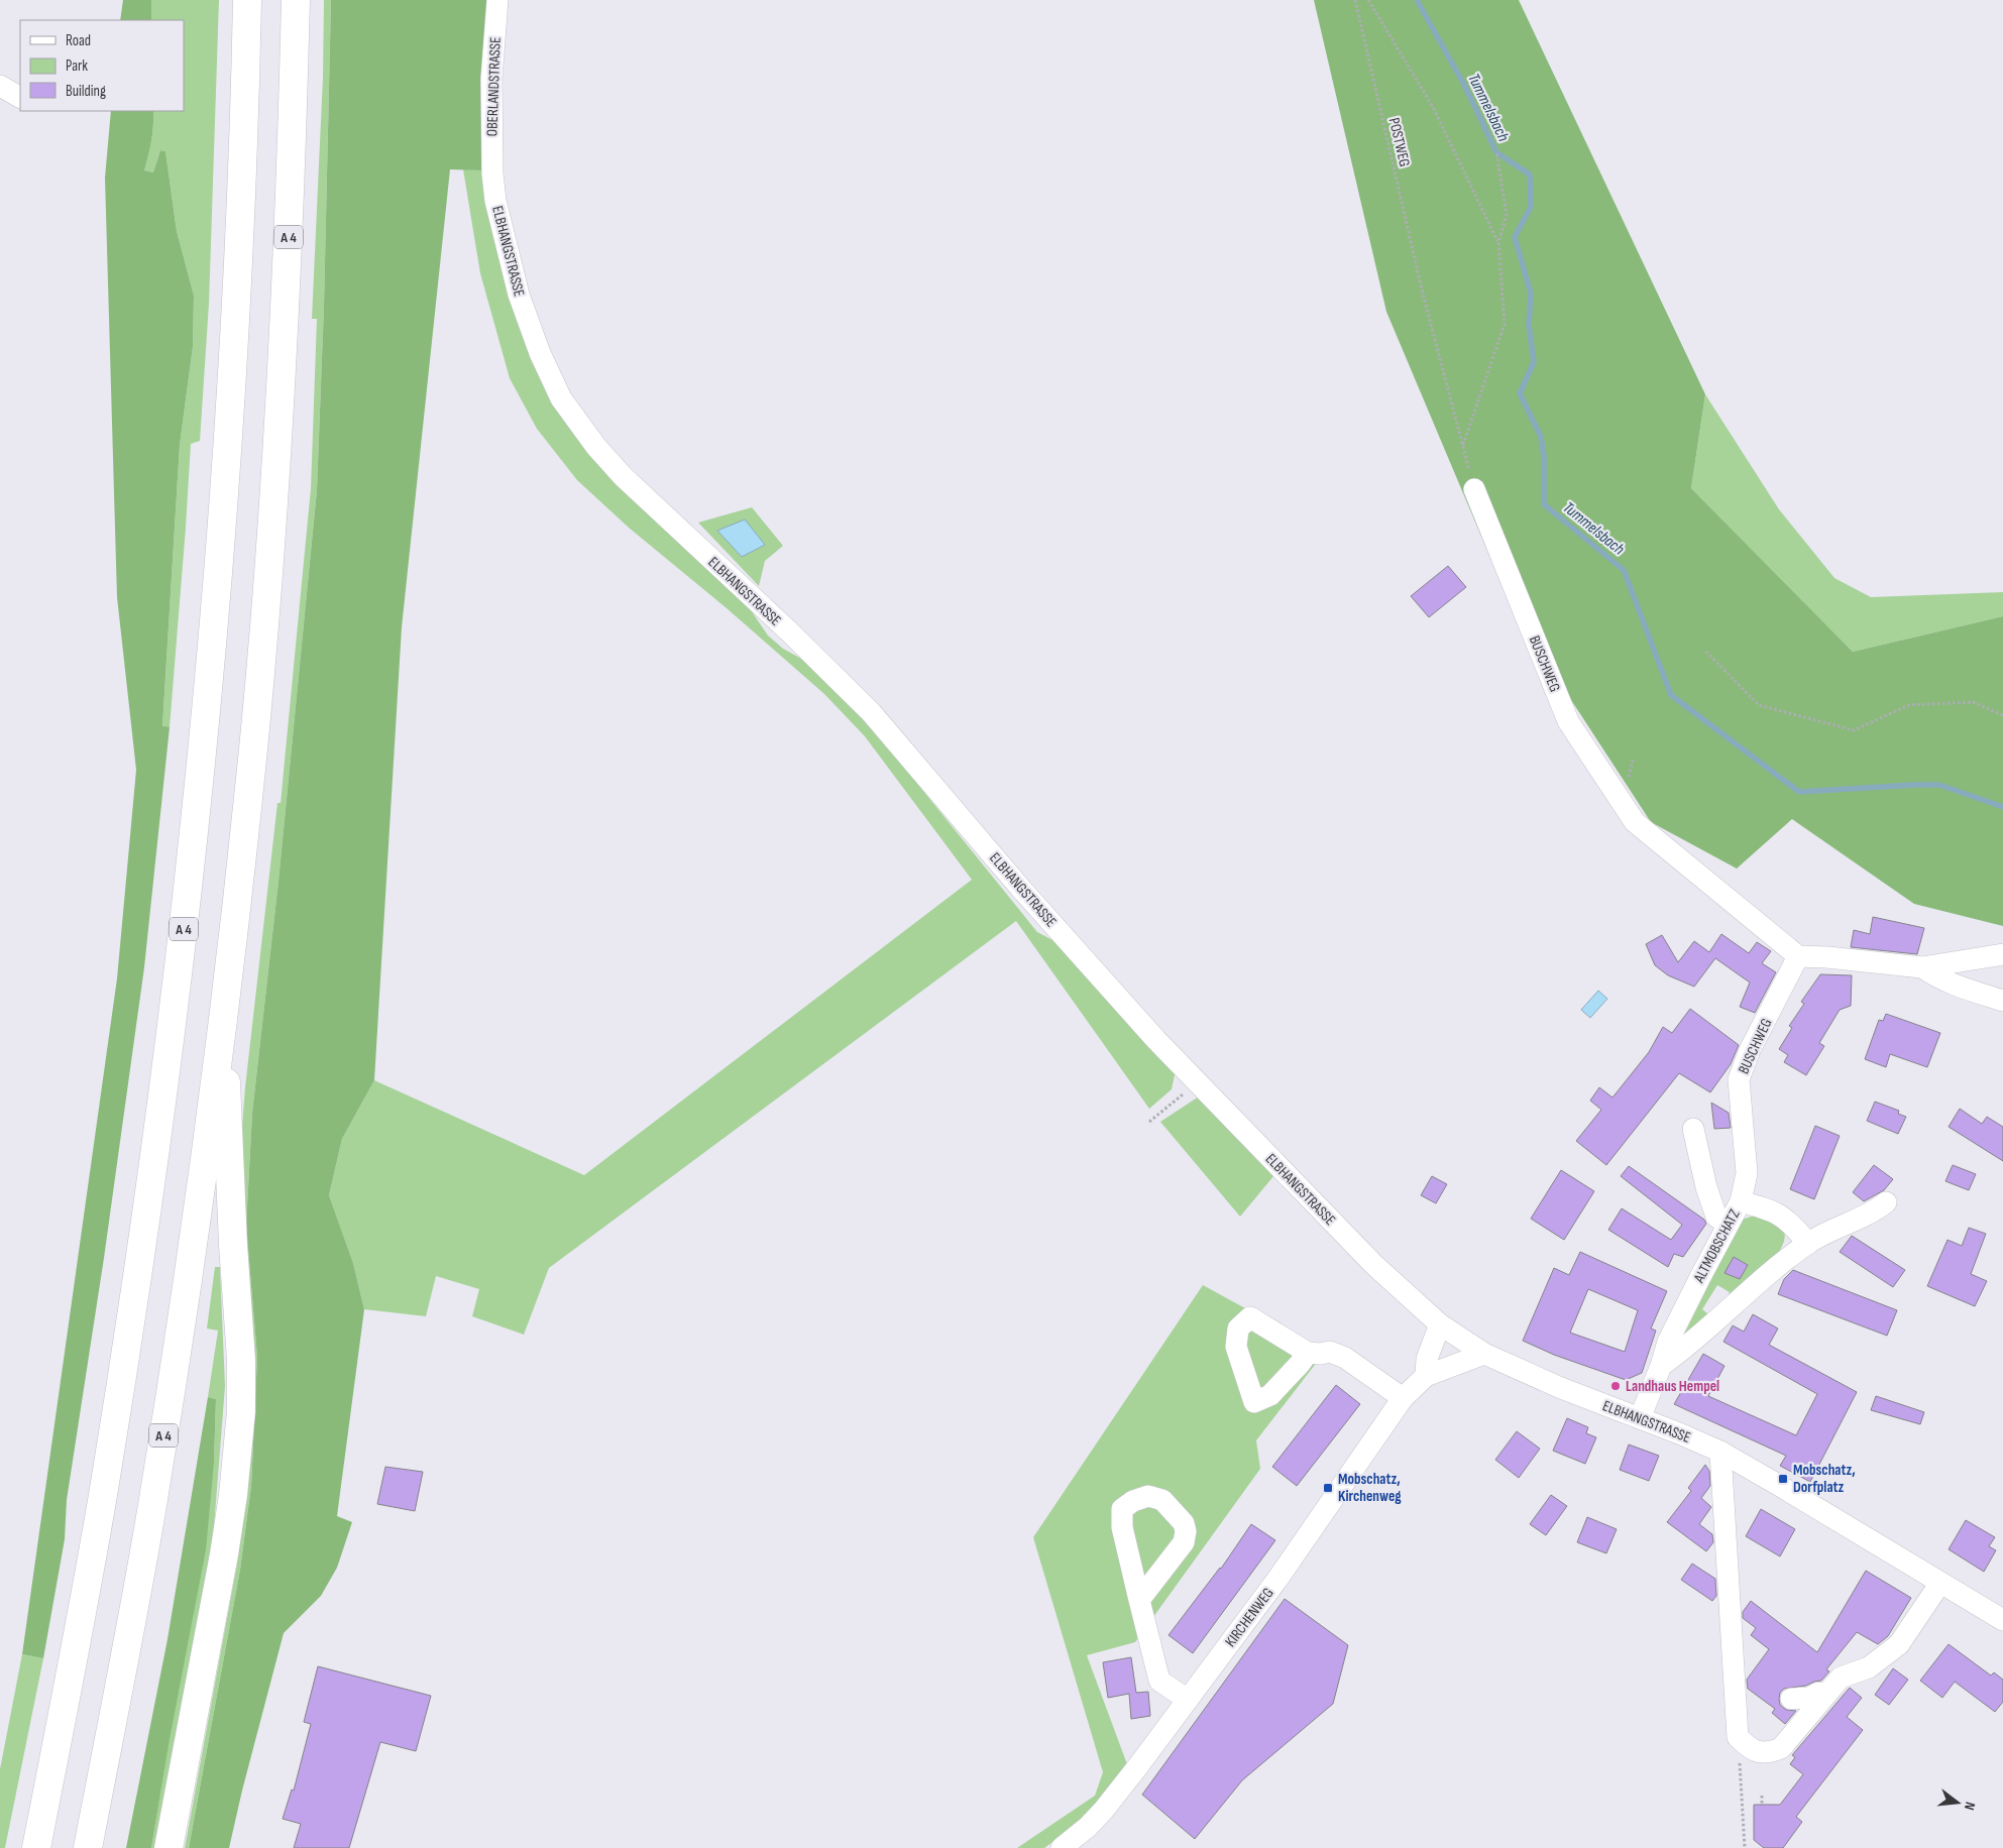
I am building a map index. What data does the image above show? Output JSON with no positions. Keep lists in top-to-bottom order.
{
  "streets": {
    "highway": ["A 4"],
    "street": [
      "OBERLANDSTRASSE",
      "ELBHANGSTRASSE",
      "BUSCHWEG",
      "ALTMOBSCHATZ",
      "KIRCHENWEG"
    ],
    "path": ["POSTWEG"]
  },
  "crossings": [
    ["OBERLANDSTRASSE", "ELBHANGSTRASSE"],
    ["ELBHANGSTRASSE", "ALTMOBSCHATZ"],
    ["ELBHANGSTRASSE", "KIRCHENWEG"],
    ["BUSCHWEG", "ALTMOBSCHATZ"]
  ],
  "water": ["Tummelsbach"],
  "places": {
    "other": ["Landhaus Hempel"],
    "transit": ["Mobschatz, Dorfplatz", "Mobschatz, Kirchenweg"]
  },
  "legend": ["Road", "Park", "Building"],
  "north": "right"
}
